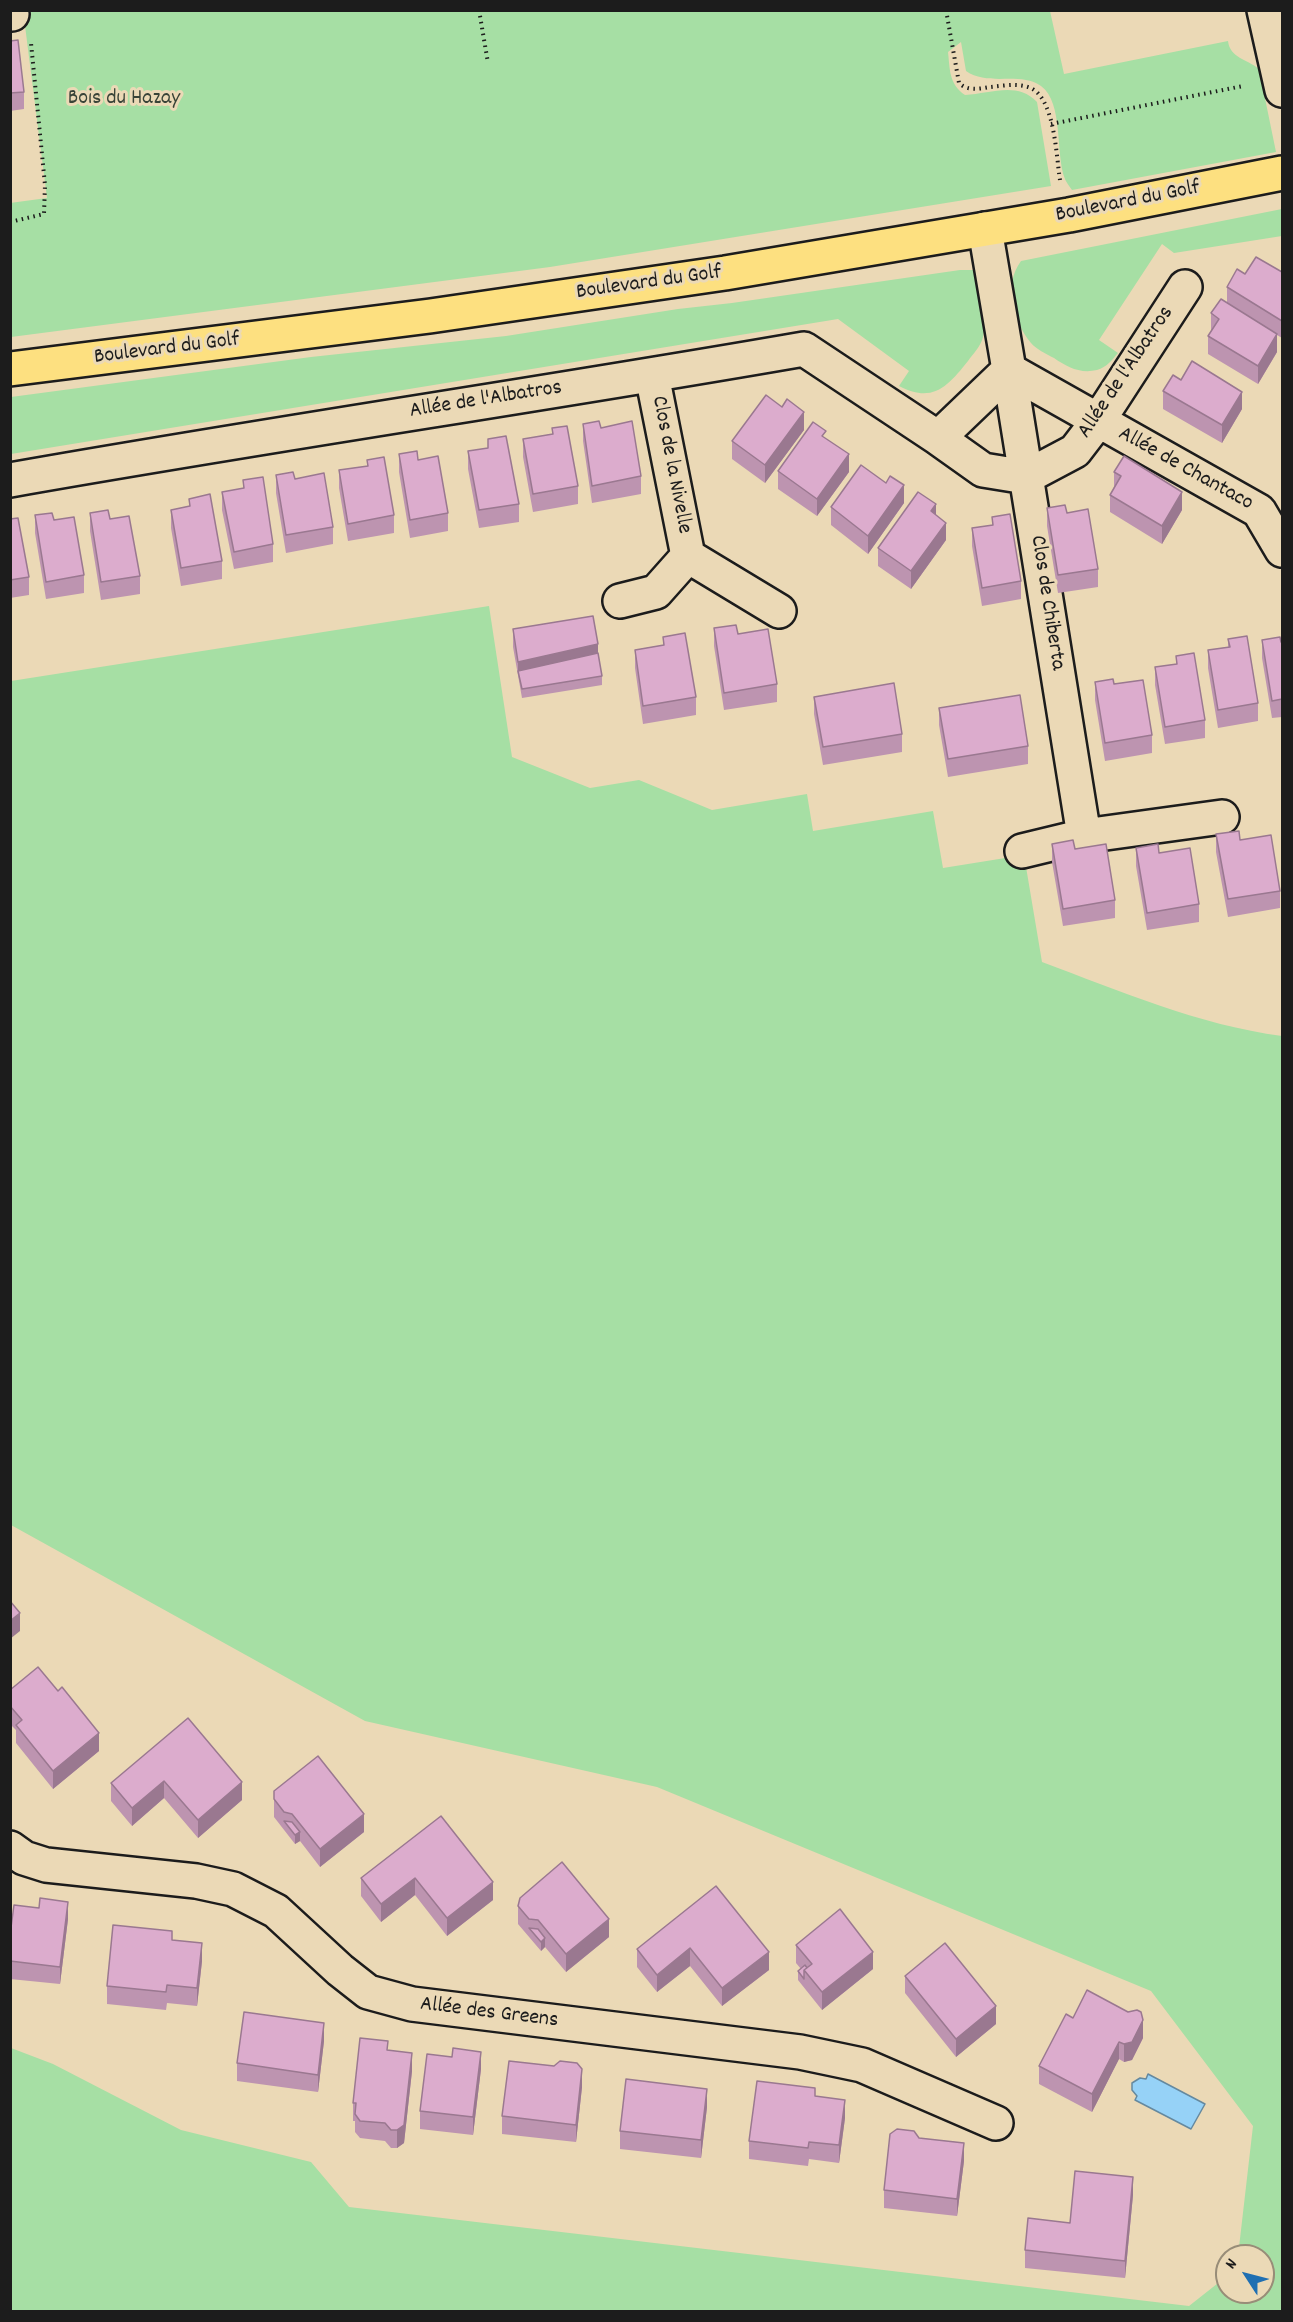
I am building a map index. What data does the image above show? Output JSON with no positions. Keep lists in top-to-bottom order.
{
  "streets": {
    "main road": ["Boulevard du Golf"],
    "street": [
      "Allée de l'Albatros",
      "Clos de la Nivelle",
      "Allée de Chantaco",
      "Clos de Chiberta",
      "Allée des Greens"
    ]
  },
  "crossings": [
    ["Allée de l'Albatros", "Clos de la Nivelle"],
    ["Allée de l'Albatros", "Allée de Chantaco"],
    ["Allée de l'Albatros", "Clos de Chiberta"],
    ["Allée de Chantaco", "Clos de Chiberta"]
  ],
  "parks": ["Bois du Hazay"],
  "north": "top left"
}
